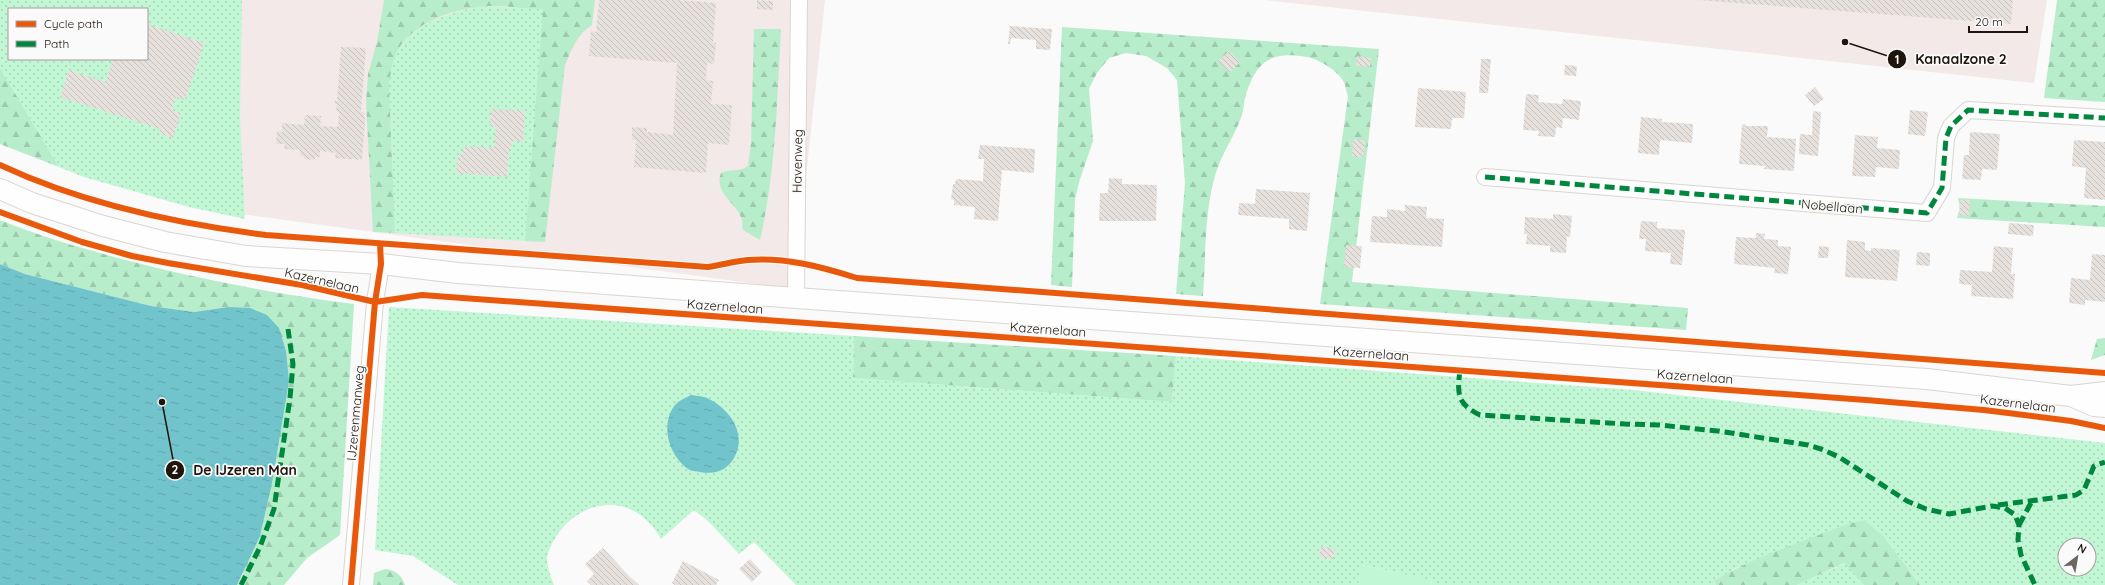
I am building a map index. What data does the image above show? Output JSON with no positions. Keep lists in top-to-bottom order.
{
  "streets": {
    "street": [
      "Havenweg",
      "Nobellaan",
      "Kazernelaan",
      "IJzerenmanweg"
    ]
  },
  "crossings": [
    ["Havenweg", "Kazernelaan"],
    ["Kazernelaan", "IJzerenmanweg"]
  ],
  "places": ["Kanaalzone 2", "De IJzeren Man"],
  "legend": ["Cycle path", "Path"],
  "scale_bar": "20 m",
  "north": "top right"
}
